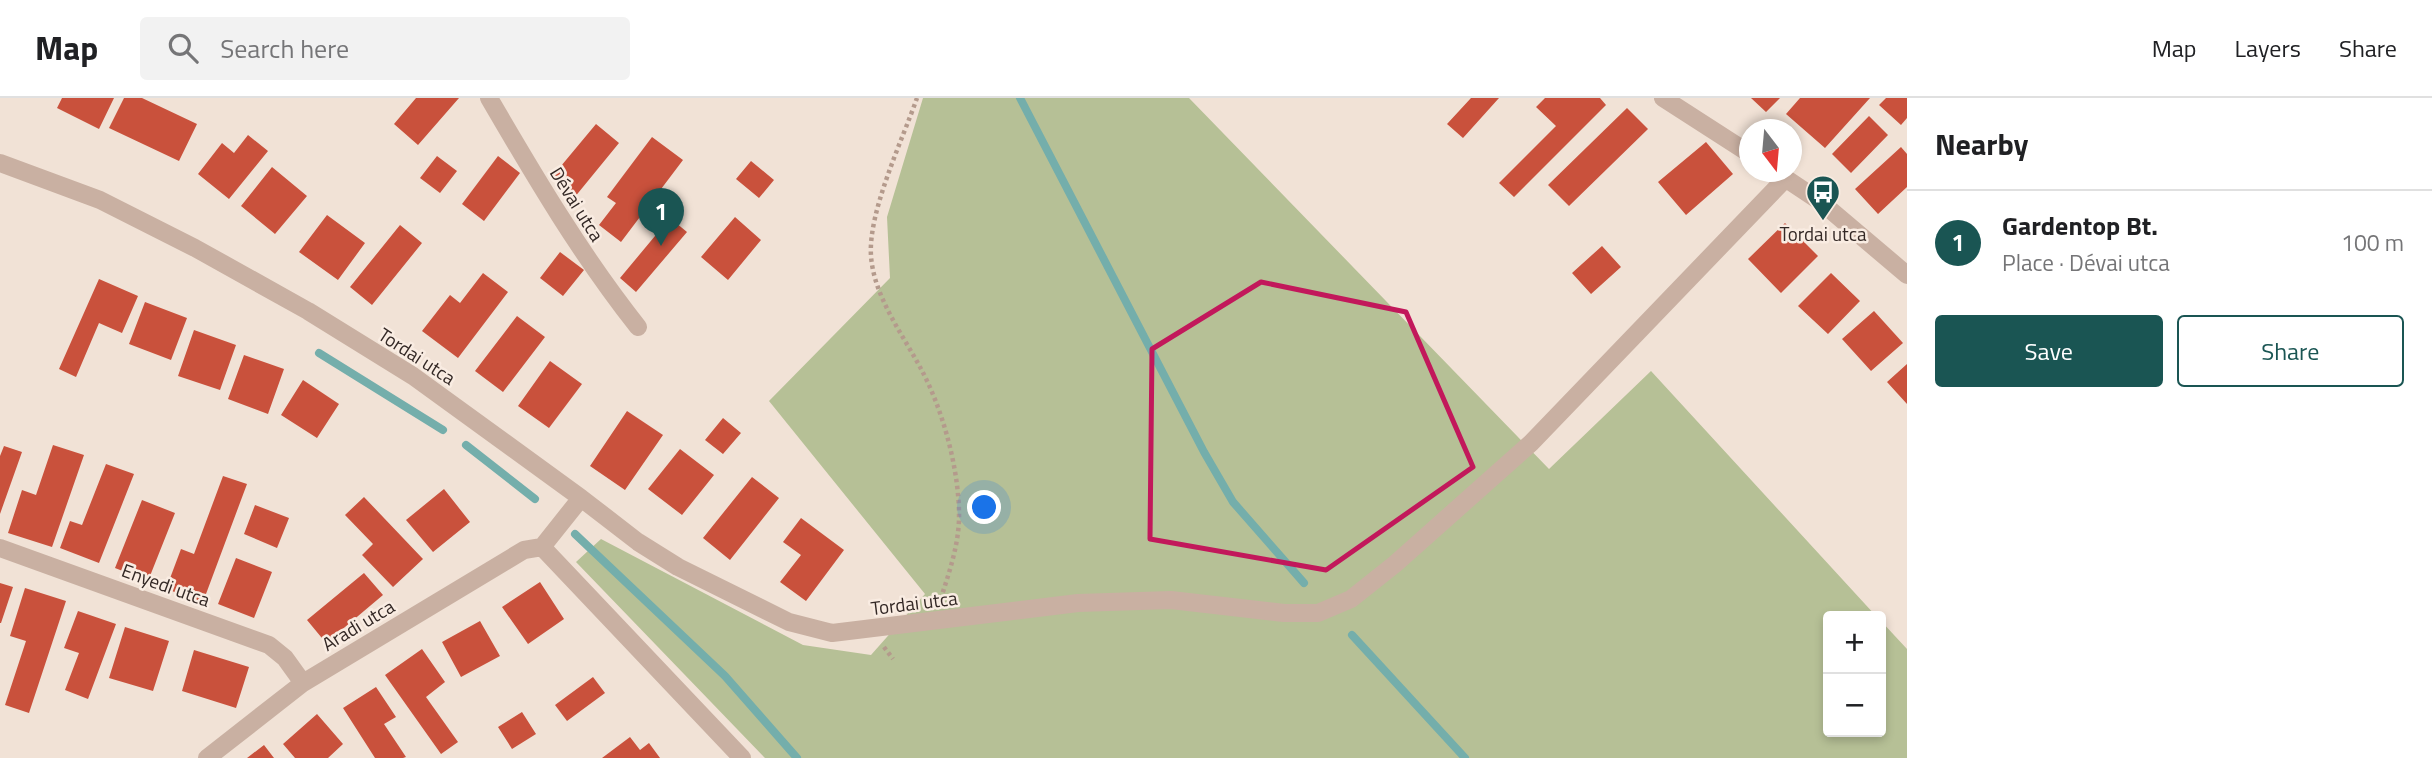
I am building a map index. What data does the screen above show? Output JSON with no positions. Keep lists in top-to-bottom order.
{
  "streets": {
    "street": [
      "Dévai utca",
      "Tordai utca",
      "Enyedi utca",
      "Aradi utca"
    ]
  },
  "crossings": [
    ["Enyedi utca", "Aradi utca"]
  ],
  "places": {
    "bus stop": ["Tordai utca"]
  },
  "north": "bottom",
  "page": {
    "header": "Map",
    "search": "Search here",
    "nav": ["Map", "Layers", "Share"],
    "heading": "Nearby",
    "pins": "1",
    "list": [
      {
        "mark": "1",
        "name": "Gardentop Bt.",
        "note": "Place · Dévai utca",
        "value": "100 m"
      }
    ],
    "buttons": ["Save", "Share"],
    "map_buttons": ["+", "−"]
  }
}
